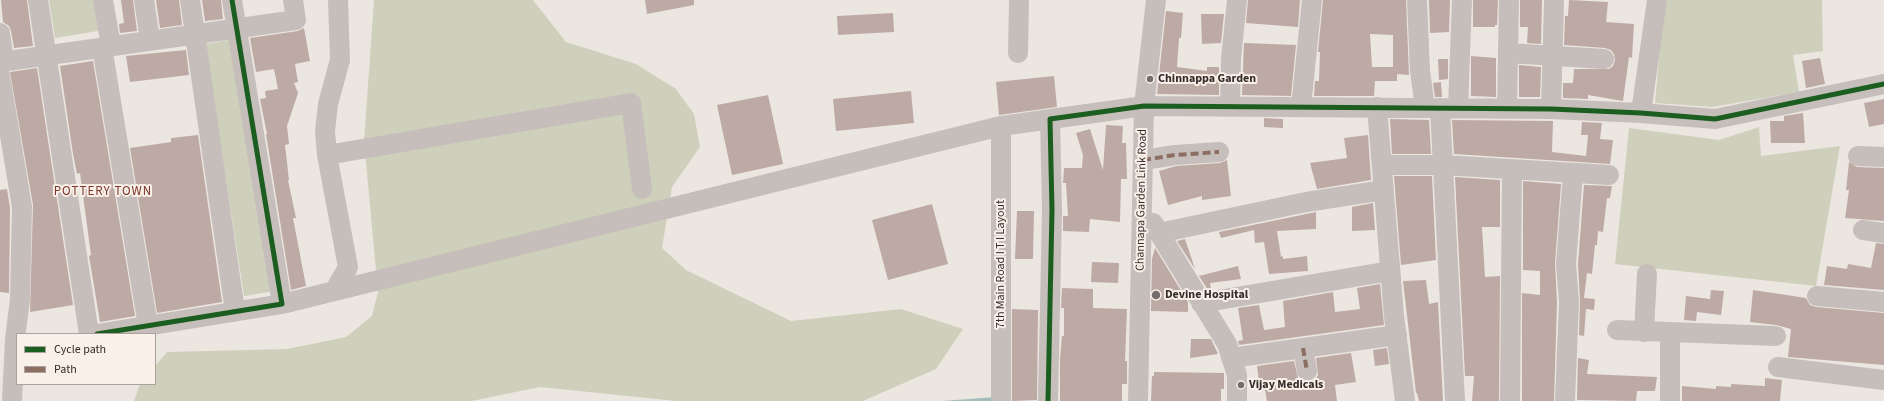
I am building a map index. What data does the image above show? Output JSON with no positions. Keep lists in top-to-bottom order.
{
  "streets": {
    "street": ["Channapa Garden Link Road", "7th Main Road I T I Layout"]
  },
  "districts": ["POTTERY TOWN"],
  "places": ["Chinnappa Garden", "Devine Hospital", "Vijay Medicals"],
  "legend": ["Cycle path", "Path"]
}
